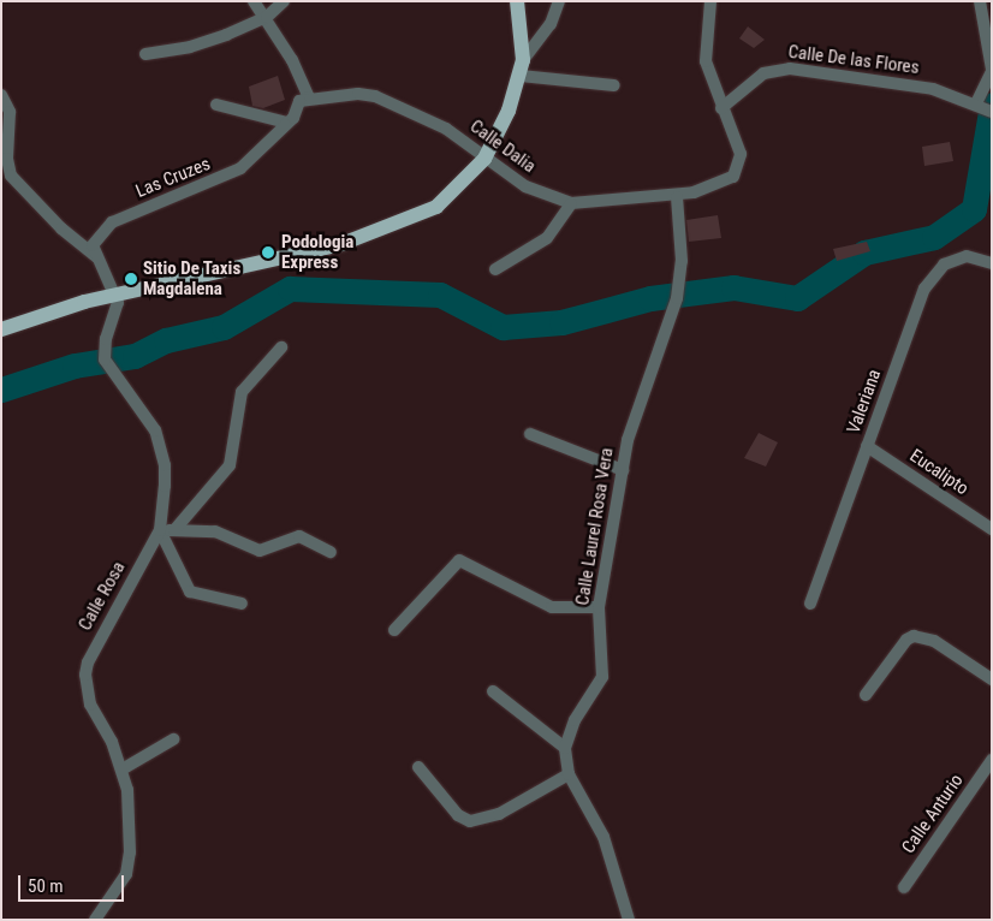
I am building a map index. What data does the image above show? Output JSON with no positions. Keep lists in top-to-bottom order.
{
  "streets": {
    "street": [
      "Calle De las Flores",
      "Calle Dalia",
      "Las Cruzes",
      "Valeriana",
      "Eucalipto",
      "Calle Laurel Rosa Vera",
      "Calle Rosa",
      "Calle Anturio"
    ]
  },
  "crossings": [
    ["Calle De las Flores", "Calle Dalia"],
    ["Calle Dalia", "Las Cruzes"],
    ["Calle Dalia", "Calle Laurel Rosa Vera"],
    ["Valeriana", "Eucalipto"]
  ],
  "places": ["Podologia Express", "Sitio De Taxis Magdalena"],
  "scale_bar": "50 m"
}
